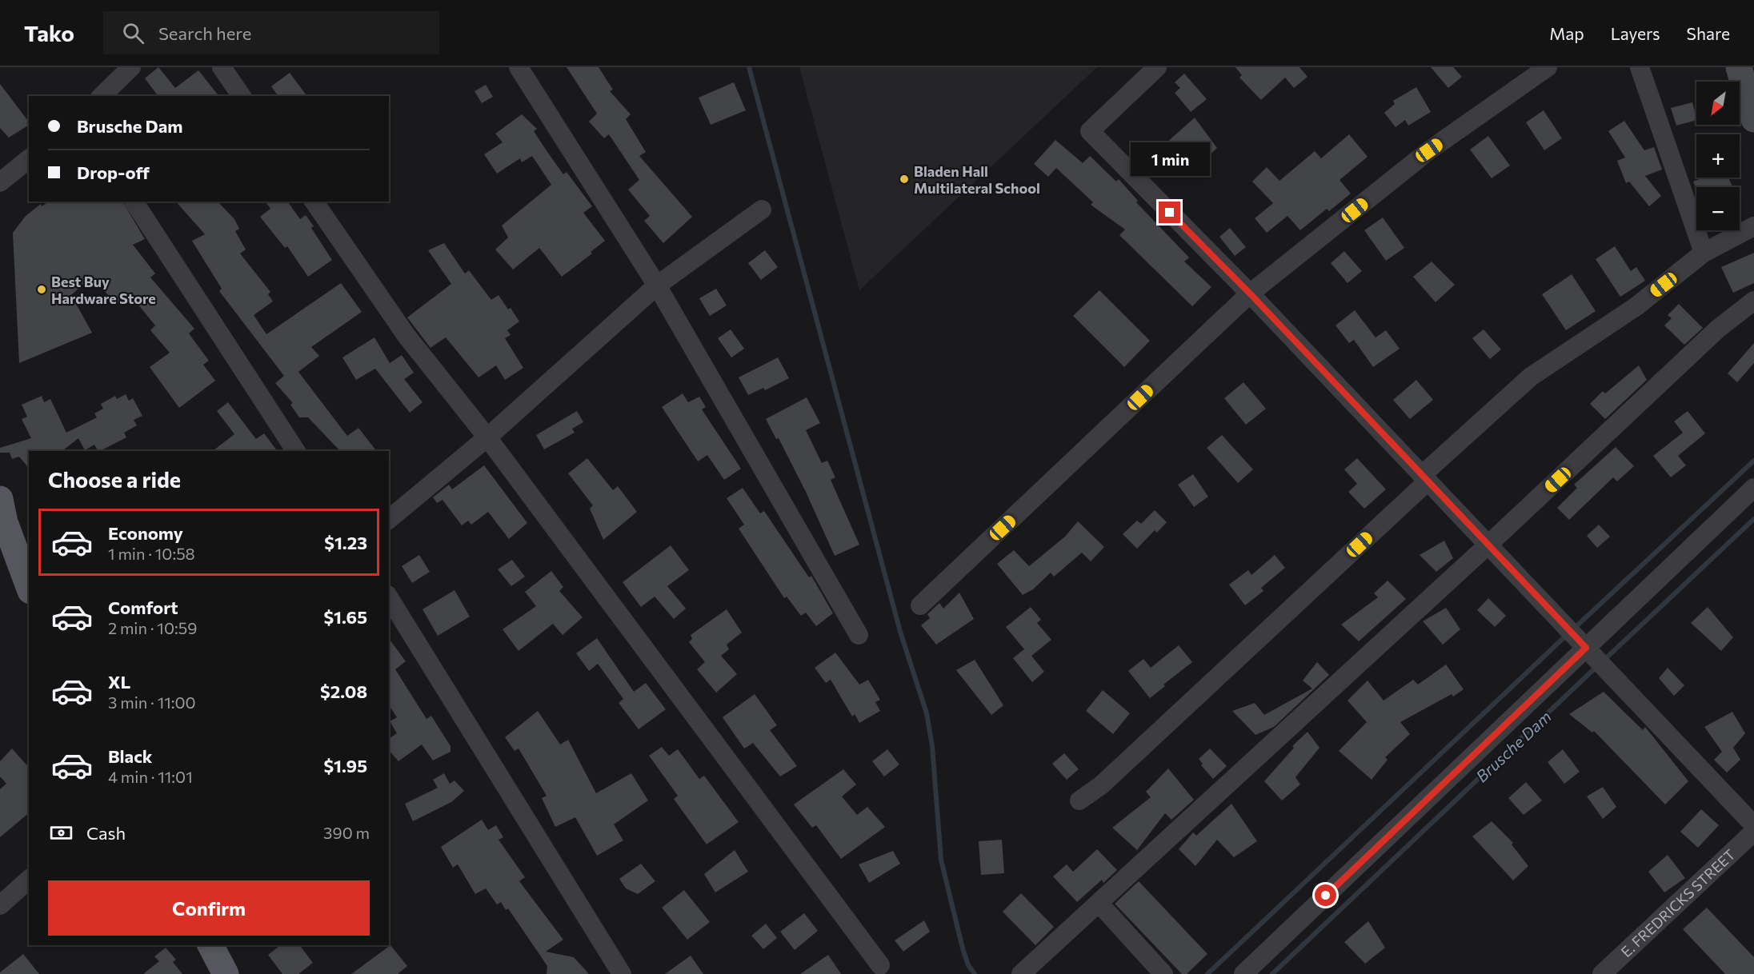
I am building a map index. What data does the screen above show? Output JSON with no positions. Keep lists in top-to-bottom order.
{
  "streets": {
    "street": ["E. FREDRICKS STREET"]
  },
  "water": ["Brusche Dam"],
  "places": ["Bladen Hall Multilateral School", "Best Buy Hardware Store"],
  "north": "bottom left",
  "page": {
    "header": "Tako",
    "search": "Search here",
    "nav": ["Map", "Layers", "Share"],
    "map_buttons": ["+", "−"],
    "banner": ["Brusche Dam", "Drop-off"],
    "bubble": "1 min",
    "heading": "Choose a ride",
    "list": [
      {
        "name": "Economy",
        "note": "1 min · 10:58",
        "value": "$1.23"
      },
      {
        "name": "Comfort",
        "note": "2 min · 10:59",
        "value": "$1.65"
      },
      {
        "name": "XL",
        "note": "3 min · 11:00",
        "value": "$2.08"
      },
      {
        "name": "Black",
        "note": "4 min · 11:01",
        "value": "$1.95"
      }
    ],
    "pay": ["Cash", "390 m"],
    "buttons": "Confirm"
  }
}
